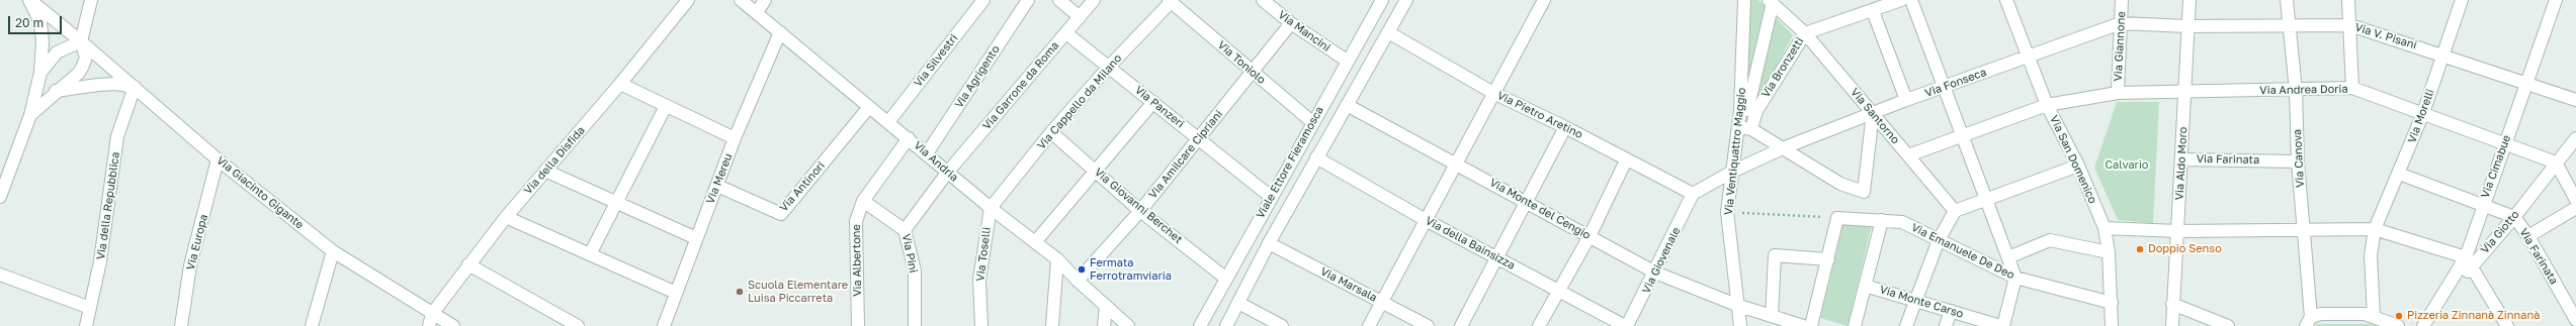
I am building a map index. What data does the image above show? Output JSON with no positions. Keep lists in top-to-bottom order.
{
  "streets": {
    "street": [
      "Via Mancini",
      "Via V. Pisani",
      "Via Giannone",
      "Via Silvestri",
      "Via Toniolo",
      "Via Bronzetti",
      "Via Agrigento",
      "Via Fonseca",
      "Via Garrone da Roma",
      "Via Andrea Doria",
      "Via Cappello da Milano",
      "Via Panzeri",
      "Via Pietro Aretino",
      "Via Santorno",
      "Via Morelli",
      "Via Ventiquattro Maggio",
      "Via Amilcare Cipriani",
      "Via Canova",
      "Via San Domenico",
      "Via Farinata",
      "Via della Disfida",
      "Via Andria",
      "Viale Ettore Fieramosca",
      "Via Aldo Moro",
      "Via Cimabue",
      "Via Mereu",
      "Via Antinori",
      "Via Giacinto Gigante",
      "Via della Repubblica",
      "Via Giovanni Berchet",
      "Via Monte del Cengio",
      "Via Giotto",
      "Via Europa",
      "Via della Bainsizza",
      "Via Emanuele De Deo",
      "Via Pini",
      "Via Toselli",
      "Via Albertone",
      "Via Giovenale",
      "Via Marsala",
      "Via Monte Carso"
    ]
  },
  "crossings": [
    ["Via Mancini", "Via Amilcare Cipriani"],
    ["Via Mancini", "Viale Ettore Fieramosca"],
    ["Via V. Pisani", "Via Fonseca"],
    ["Via V. Pisani", "Via Morelli"],
    ["Via V. Pisani", "Via Canova"],
    ["Via V. Pisani", "Via Aldo Moro"],
    ["Via V. Pisani", "Via Cimabue"],
    ["Via Giannone", "Via Fonseca"],
    ["Via Giannone", "Via Andrea Doria"],
    ["Via Silvestri", "Via Andria"],
    ["Via Toniolo", "Via Cappello da Milano"],
    ["Via Toniolo", "Via Amilcare Cipriani"],
    ["Via Toniolo", "Viale Ettore Fieramosca"],
    ["Via Bronzetti", "Via Santorno"],
    ["Via Bronzetti", "Via Ventiquattro Maggio"],
    ["Via Agrigento", "Via Andria"],
    ["Via Fonseca", "Via Pietro Aretino"],
    ["Via Fonseca", "Via Santorno"],
    ["Via Fonseca", "Via Ventiquattro Maggio"],
    ["Via Fonseca", "Via San Domenico"],
    ["Via Fonseca", "Via Aldo Moro"],
    ["Via Fonseca", "Via Giovenale"],
    ["Via Garrone da Roma", "Via Panzeri"],
    ["Via Garrone da Roma", "Via Andria"],
    ["Via Garrone da Roma", "Via Pini"],
    ["Via Andrea Doria", "Via Santorno"],
    ["Via Andrea Doria", "Via Morelli"],
    ["Via Andrea Doria", "Via Canova"],
    ["Via Andrea Doria", "Via San Domenico"],
    ["Via Andrea Doria", "Via Aldo Moro"],
    ["Via Andrea Doria", "Via Cimabue"],
    ["Via Andrea Doria", "Via Giotto"],
    ["Via Cappello da Milano", "Via Panzeri"],
    ["Via Cappello da Milano", "Via Andria"],
    ["Via Cappello da Milano", "Via Giovanni Berchet"],
    ["Via Cappello da Milano", "Via Toselli"],
    ["Via Panzeri", "Via Amilcare Cipriani"],
    ["Via Panzeri", "Viale Ettore Fieramosca"],
    ["Via Pietro Aretino", "Viale Ettore Fieramosca"],
    ["Via Pietro Aretino", "Via Giovenale"],
    ["Via Morelli", "Via Farinata"],
    ["Via Ventiquattro Maggio", "Via Monte del Cengio"],
    ["Via Amilcare Cipriani", "Via Andria"],
    ["Via Amilcare Cipriani", "Via Giovanni Berchet"],
    ["Via Canova", "Via Farinata"],
    ["Via San Domenico", "Via Emanuele De Deo"],
    ["Via Farinata", "Via Aldo Moro"],
    ["Via Farinata", "Via Cimabue"],
    ["Via Farinata", "Via Giotto"],
    ["Via della Disfida", "Via Giacinto Gigante"],
    ["Via Andria", "Via Mereu"],
    ["Via Andria", "Via Antinori"],
    ["Via Andria", "Via Pini"],
    ["Via Andria", "Via Toselli"],
    ["Via Andria", "Via Albertone"],
    ["Viale Ettore Fieramosca", "Via Giovanni Berchet"],
    ["Viale Ettore Fieramosca", "Via Monte del Cengio"],
    ["Viale Ettore Fieramosca", "Via della Bainsizza"],
    ["Viale Ettore Fieramosca", "Via Marsala"],
    ["Via Cimabue", "Via Giotto"],
    ["Via Mereu", "Via Antinori"],
    ["Via Giacinto Gigante", "Via della Repubblica"],
    ["Via Giacinto Gigante", "Via Europa"],
    ["Via Monte del Cengio", "Via Giovenale"],
    ["Via della Bainsizza", "Via Giovenale"]
  ],
  "parks": ["Calvario"],
  "places": [
    "Doppio Senso",
    "Fermata Ferrotramviaria",
    "Scuola Elementare Luisa Piccarreta",
    "Pizzeria Zinnanà Zinnanà"
  ],
  "scale_bar": "20 m"
}
